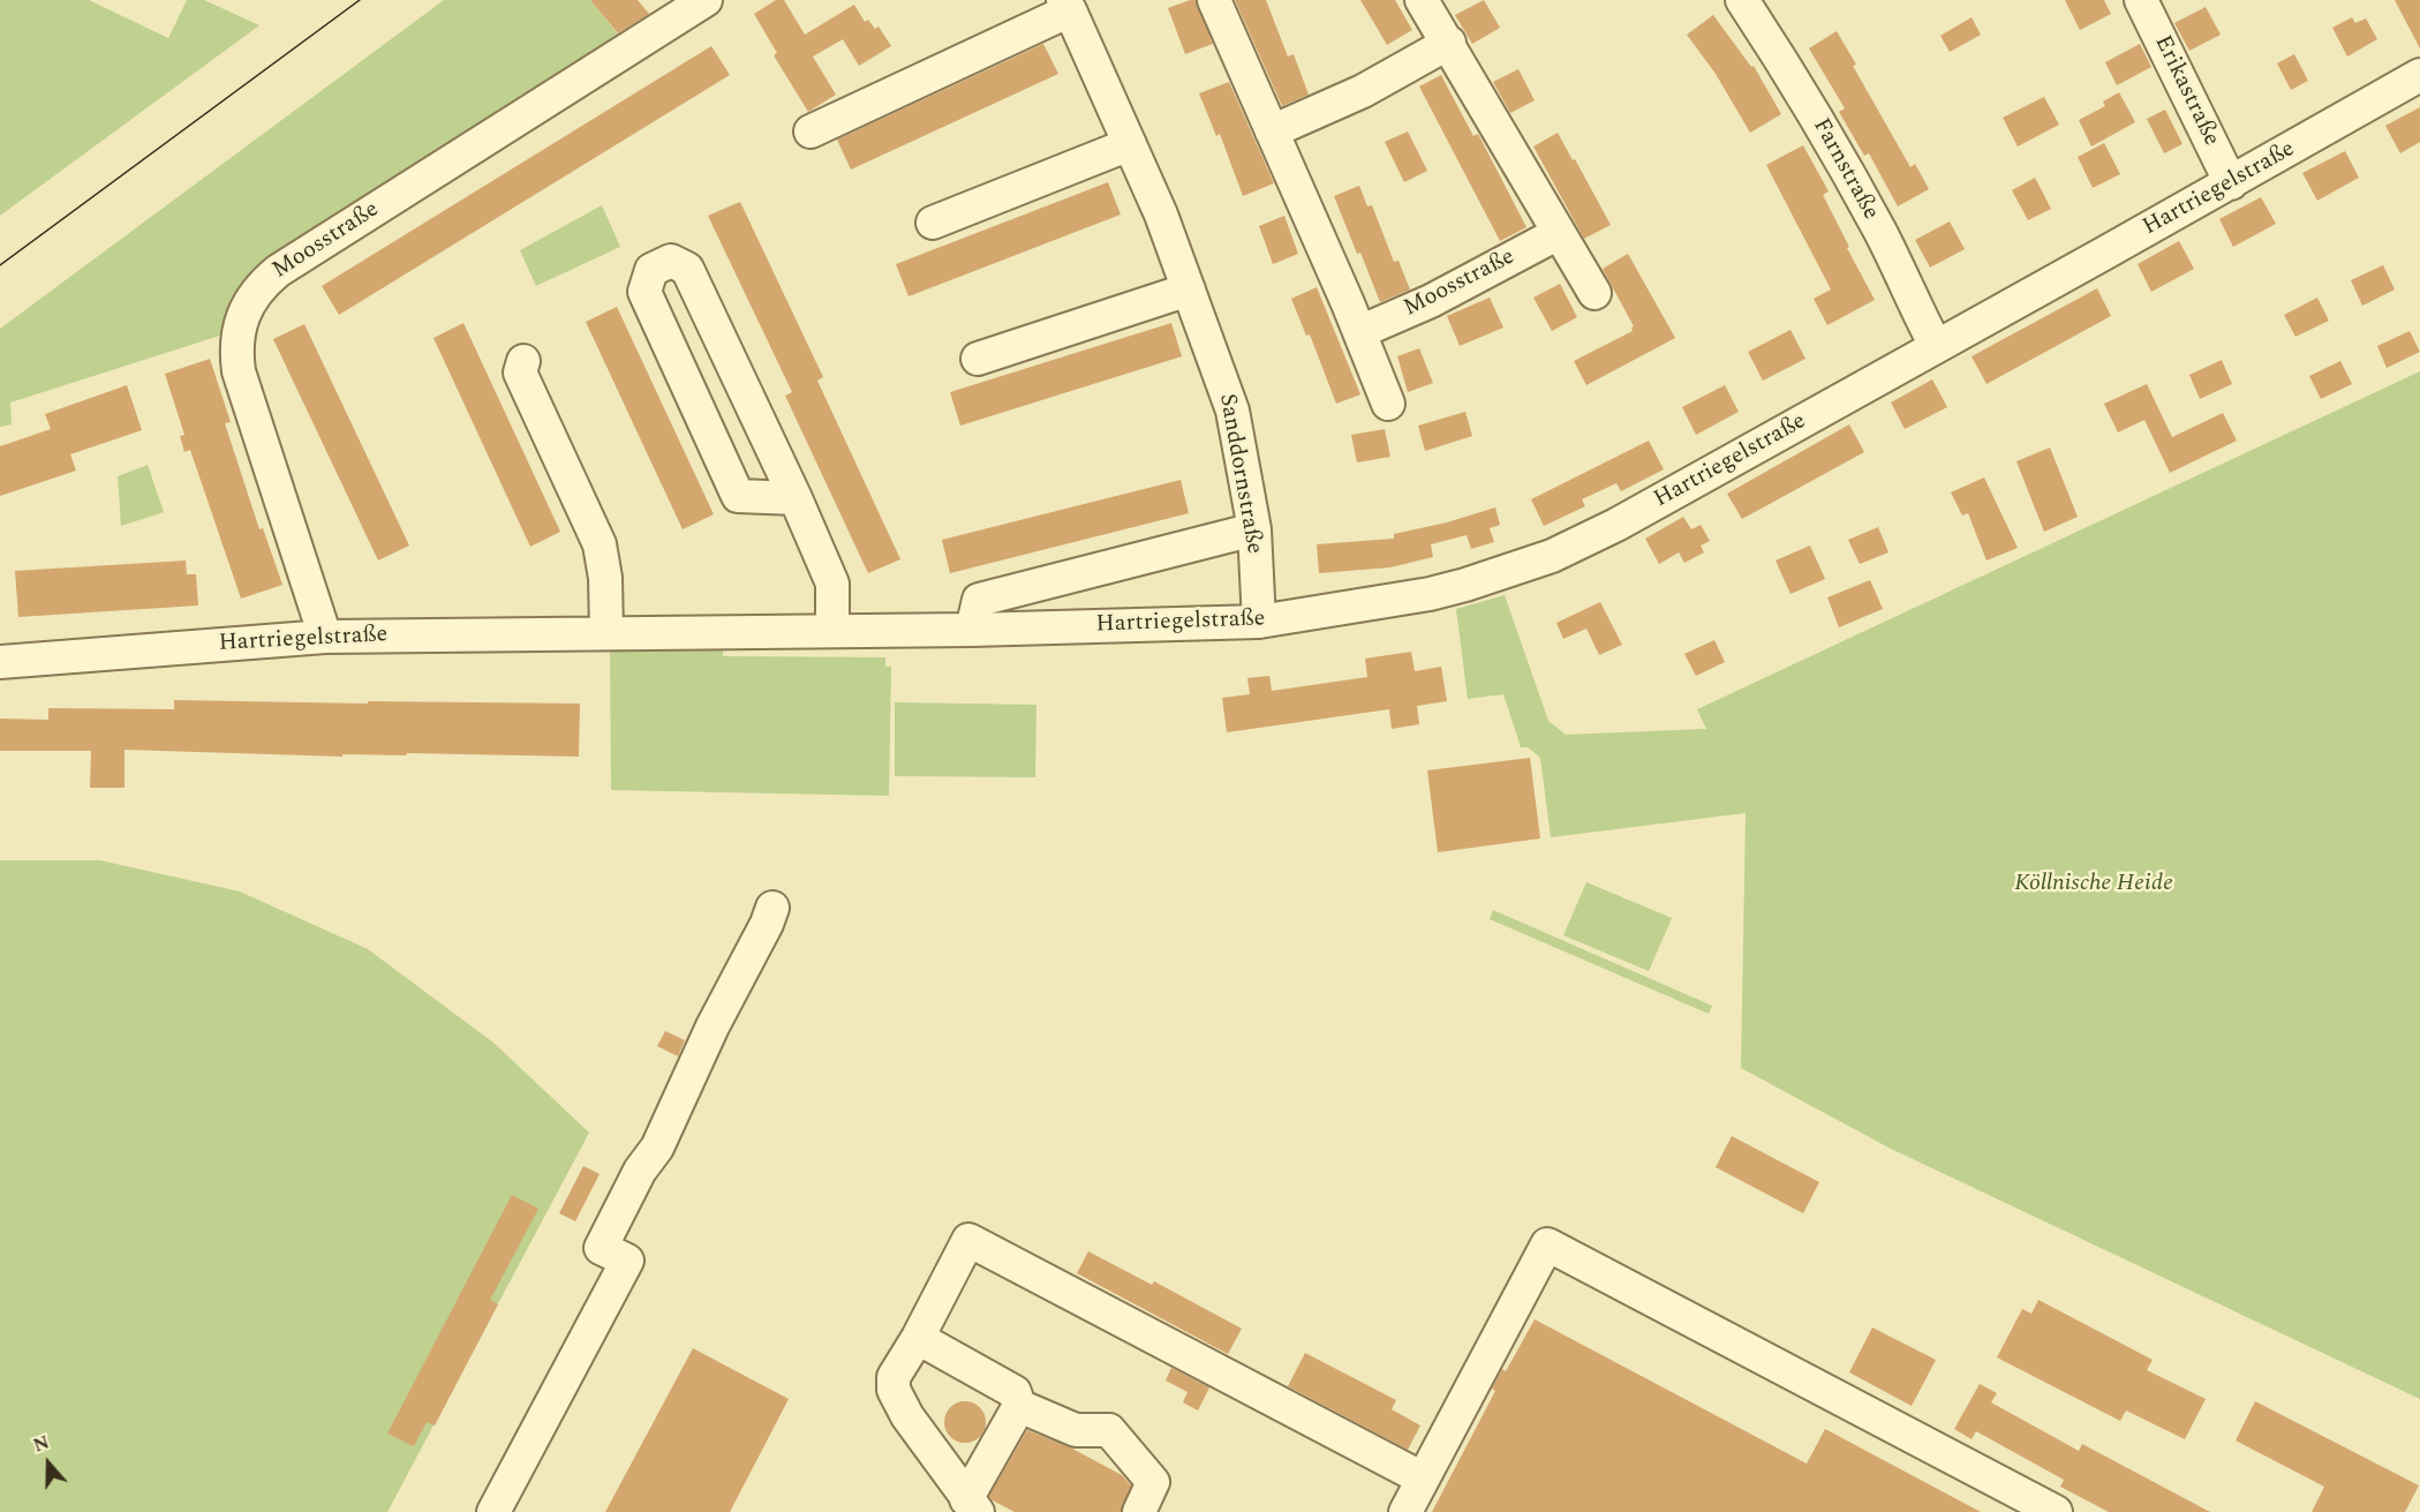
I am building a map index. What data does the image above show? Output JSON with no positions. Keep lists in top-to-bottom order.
{
  "streets": {
    "street": [
      "Erikastraße",
      "Farnstraße",
      "Hartriegelstraße",
      "Moosstraße",
      "Sanddornstraße"
    ]
  },
  "crossings": [
    ["Erikastraße", "Hartriegelstraße"],
    ["Farnstraße", "Hartriegelstraße"],
    ["Hartriegelstraße", "Moosstraße"],
    ["Hartriegelstraße", "Sanddornstraße"]
  ],
  "parks": ["Köllnische Heide"],
  "north": "top"
}
